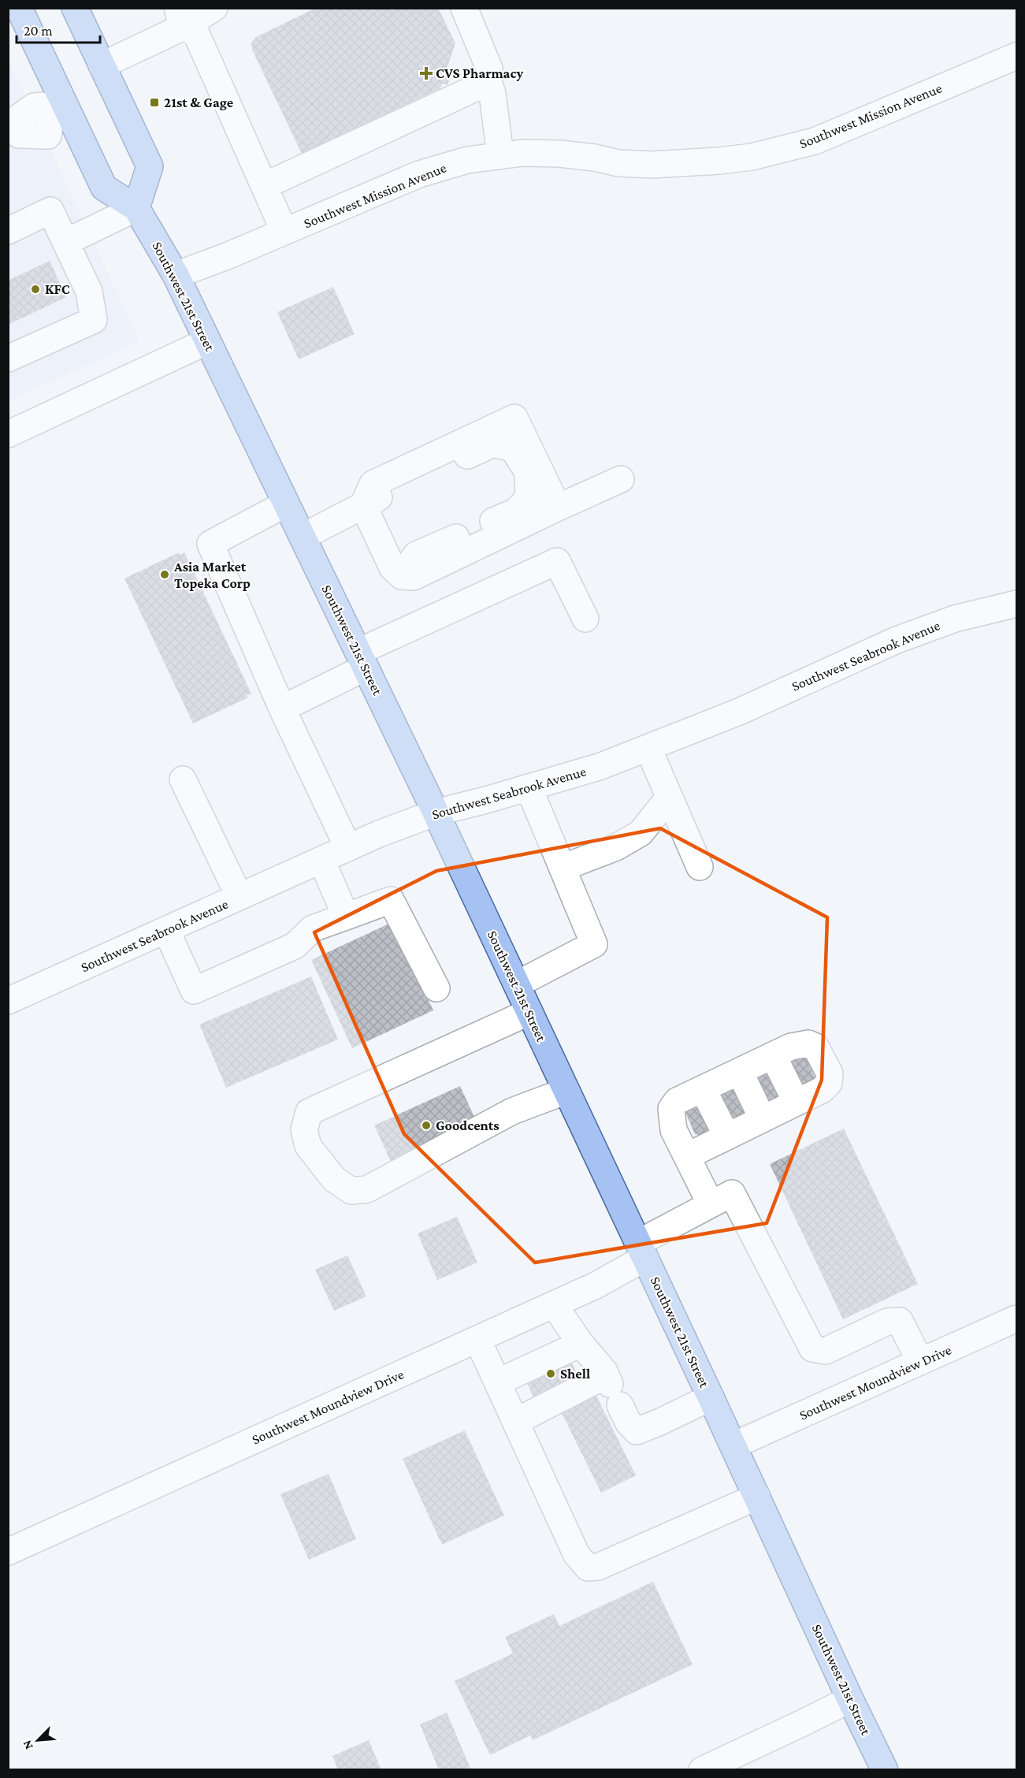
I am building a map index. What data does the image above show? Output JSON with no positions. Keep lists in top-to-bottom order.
{
  "streets": {
    "main road": ["Southwest 21st Street"],
    "street": ["Southwest Mission Avenue", "Southwest Seabrook Avenue", "Southwest Moundview Drive"]
  },
  "crossings": [
    ["Southwest Mission Avenue", "Southwest 21st Street"],
    ["Southwest 21st Street", "Southwest Seabrook Avenue"],
    ["Southwest 21st Street", "Southwest Moundview Drive"]
  ],
  "places": {
    "health": ["CVS Pharmacy"],
    "transit": ["21st & Gage"],
    "other": [
      "KFC",
      "Asia Market Topeka Corp",
      "Goodcents",
      "Shell"
    ]
  },
  "scale_bar": "20 m",
  "north": "bottom left"
}
